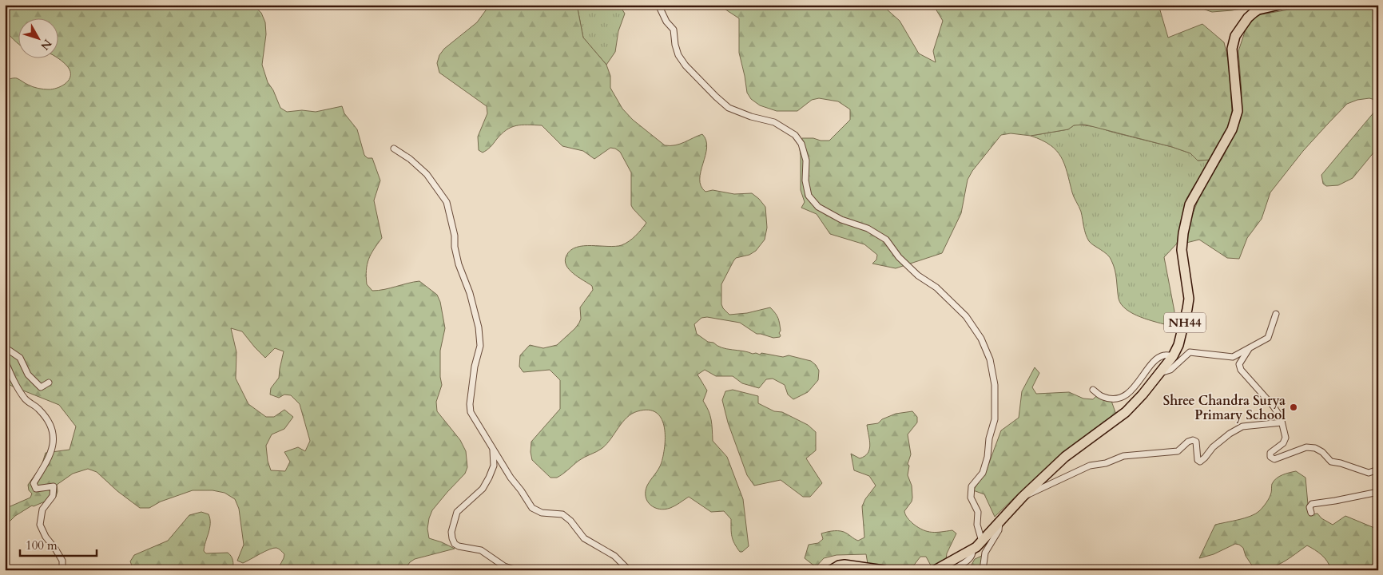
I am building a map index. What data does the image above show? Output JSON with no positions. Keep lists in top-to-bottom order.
{
  "streets": {
    "main road": ["NH44"]
  },
  "places": ["Shree Chandra Surya Primary School"],
  "scale_bar": "100 m",
  "north": "bottom right"
}
